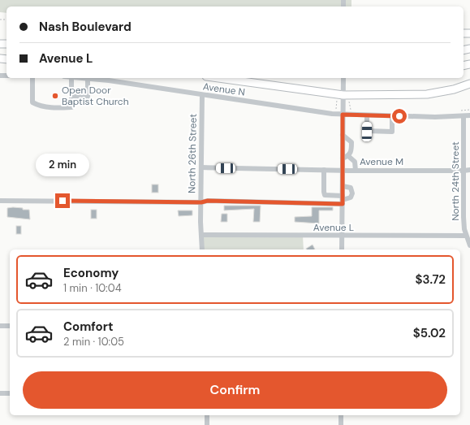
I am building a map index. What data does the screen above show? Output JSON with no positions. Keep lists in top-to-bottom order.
{
  "streets": {
    "street": [
      "Avenue N",
      "North 26th Street",
      "Avenue M",
      "North 24th Street",
      "Avenue L"
    ]
  },
  "crossings": [
    ["Avenue N", "North 26th Street"],
    ["Avenue N", "North 24th Street"],
    ["North 26th Street", "Avenue M"],
    ["North 26th Street", "Avenue L"],
    ["Avenue M", "North 24th Street"],
    ["North 24th Street", "Avenue L"]
  ],
  "places": ["Open Door Baptist Church"],
  "page": {
    "banner": ["Nash Boulevard", "Avenue L"],
    "bubble": "2 min",
    "list": [
      {
        "name": "Economy",
        "note": "1 min · 10:04",
        "value": "$3.72"
      },
      {
        "name": "Comfort",
        "note": "2 min · 10:05",
        "value": "$5.02"
      }
    ],
    "buttons": "Confirm"
  }
}
